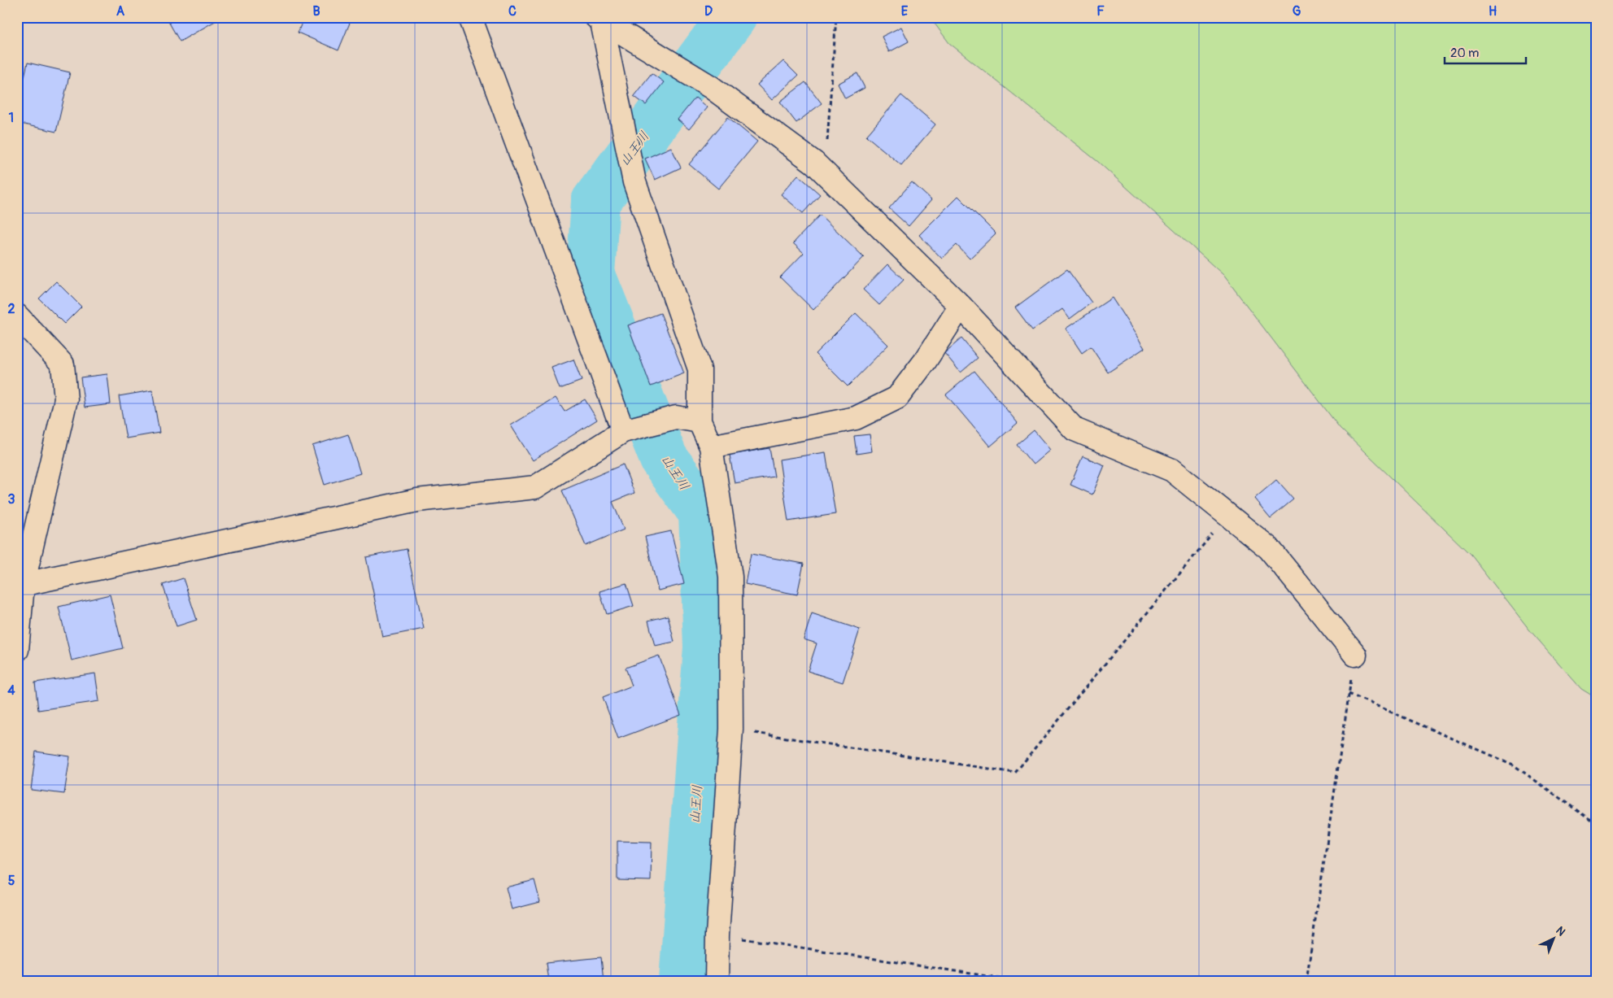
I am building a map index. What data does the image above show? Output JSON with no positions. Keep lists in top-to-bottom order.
{
  "water": ["山王川"],
  "scale_bar": "20 m",
  "north": "top right",
  "grid": {
    "columns": [
      "A",
      "B",
      "C",
      "D",
      "E",
      "F",
      "G",
      "H"
    ],
    "rows": [
      "1",
      "2",
      "3",
      "4",
      "5"
    ]
  }
}
